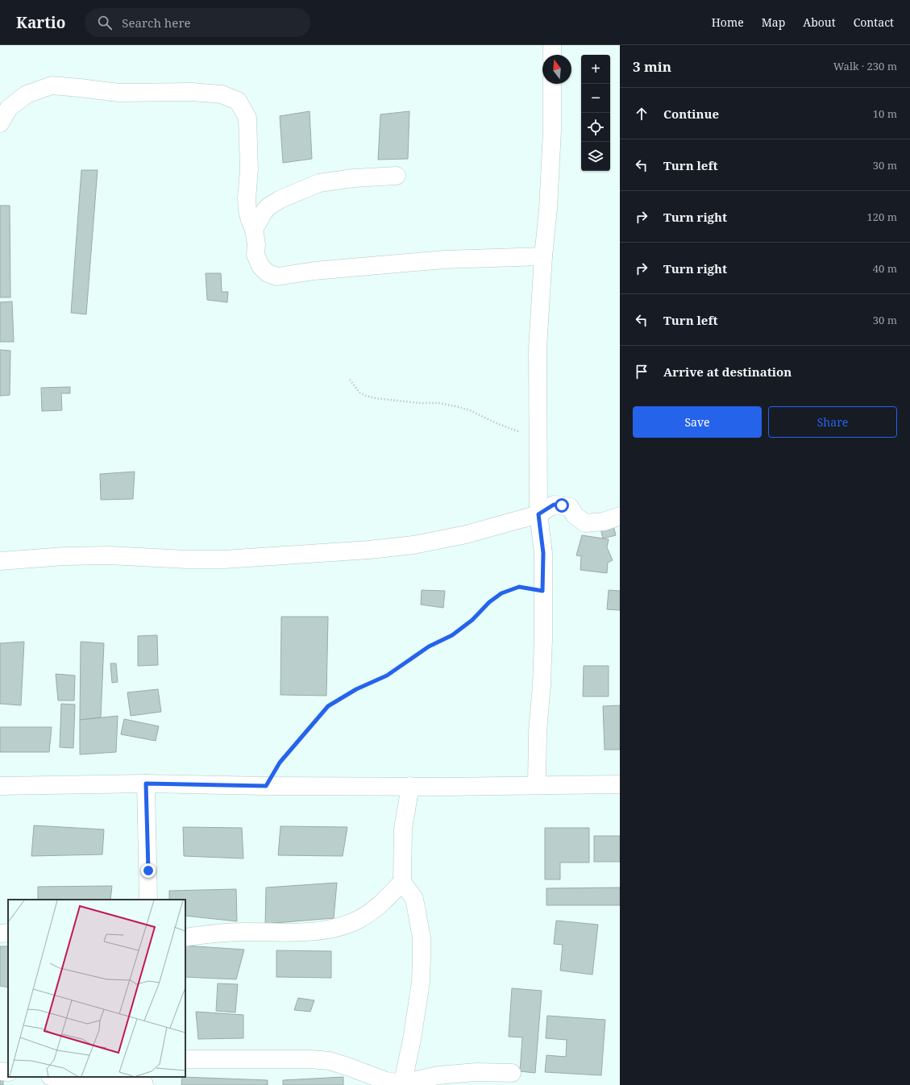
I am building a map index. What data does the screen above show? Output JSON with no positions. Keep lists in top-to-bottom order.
{
  "north": "top",
  "page": {
    "header": "Kartio",
    "search": "Search here",
    "nav": [
      "Home",
      "Map",
      "About",
      "Contact"
    ],
    "heading": ["3 min", "Walk · 230 m"],
    "map_buttons": ["+", "−"],
    "list": [
      ["Continue", "10 m"],
      ["Turn left", "30 m"],
      ["Turn right", "120 m"],
      ["Turn right", "40 m"],
      ["Turn left", "30 m"],
      "Arrive at destination"
    ],
    "buttons": ["Save", "Share"]
  }
}
